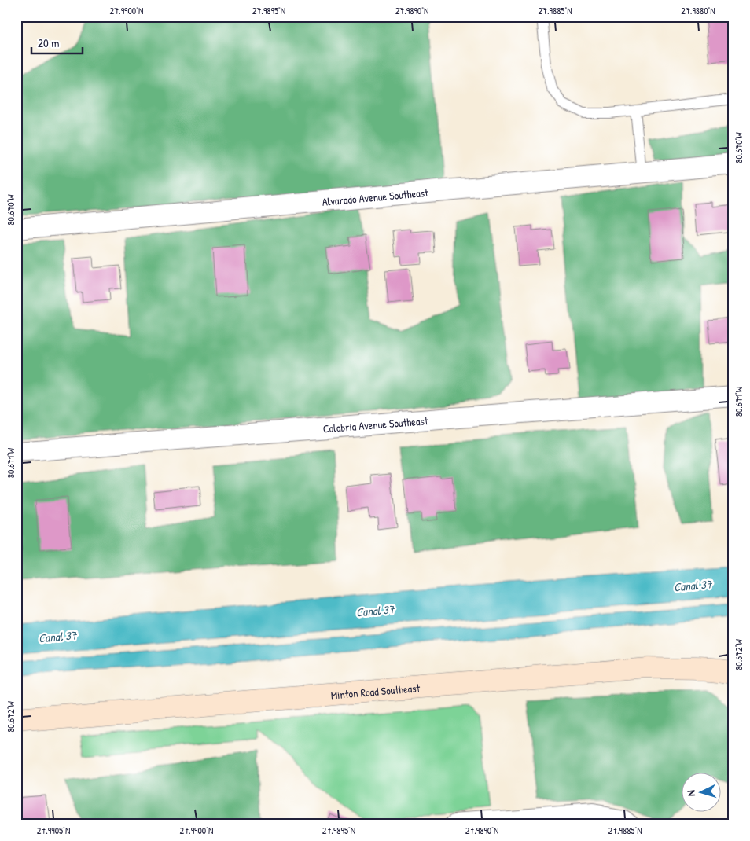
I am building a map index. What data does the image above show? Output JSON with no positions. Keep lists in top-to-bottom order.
{
  "streets": {
    "street": ["Alvarado Avenue Southeast", "Calabria Avenue Southeast", "Minton Road Southeast"]
  },
  "water": ["Canal 37"],
  "scale_bar": "20 m",
  "north": "left",
  "coordinates": [
    "27.9900°N",
    "27.9895°N",
    "27.9890°N",
    "27.9885°N",
    "27.9880°N",
    "80.670°W",
    "80.671°W",
    "80.672°W",
    "27.9905°N"
  ]
}
